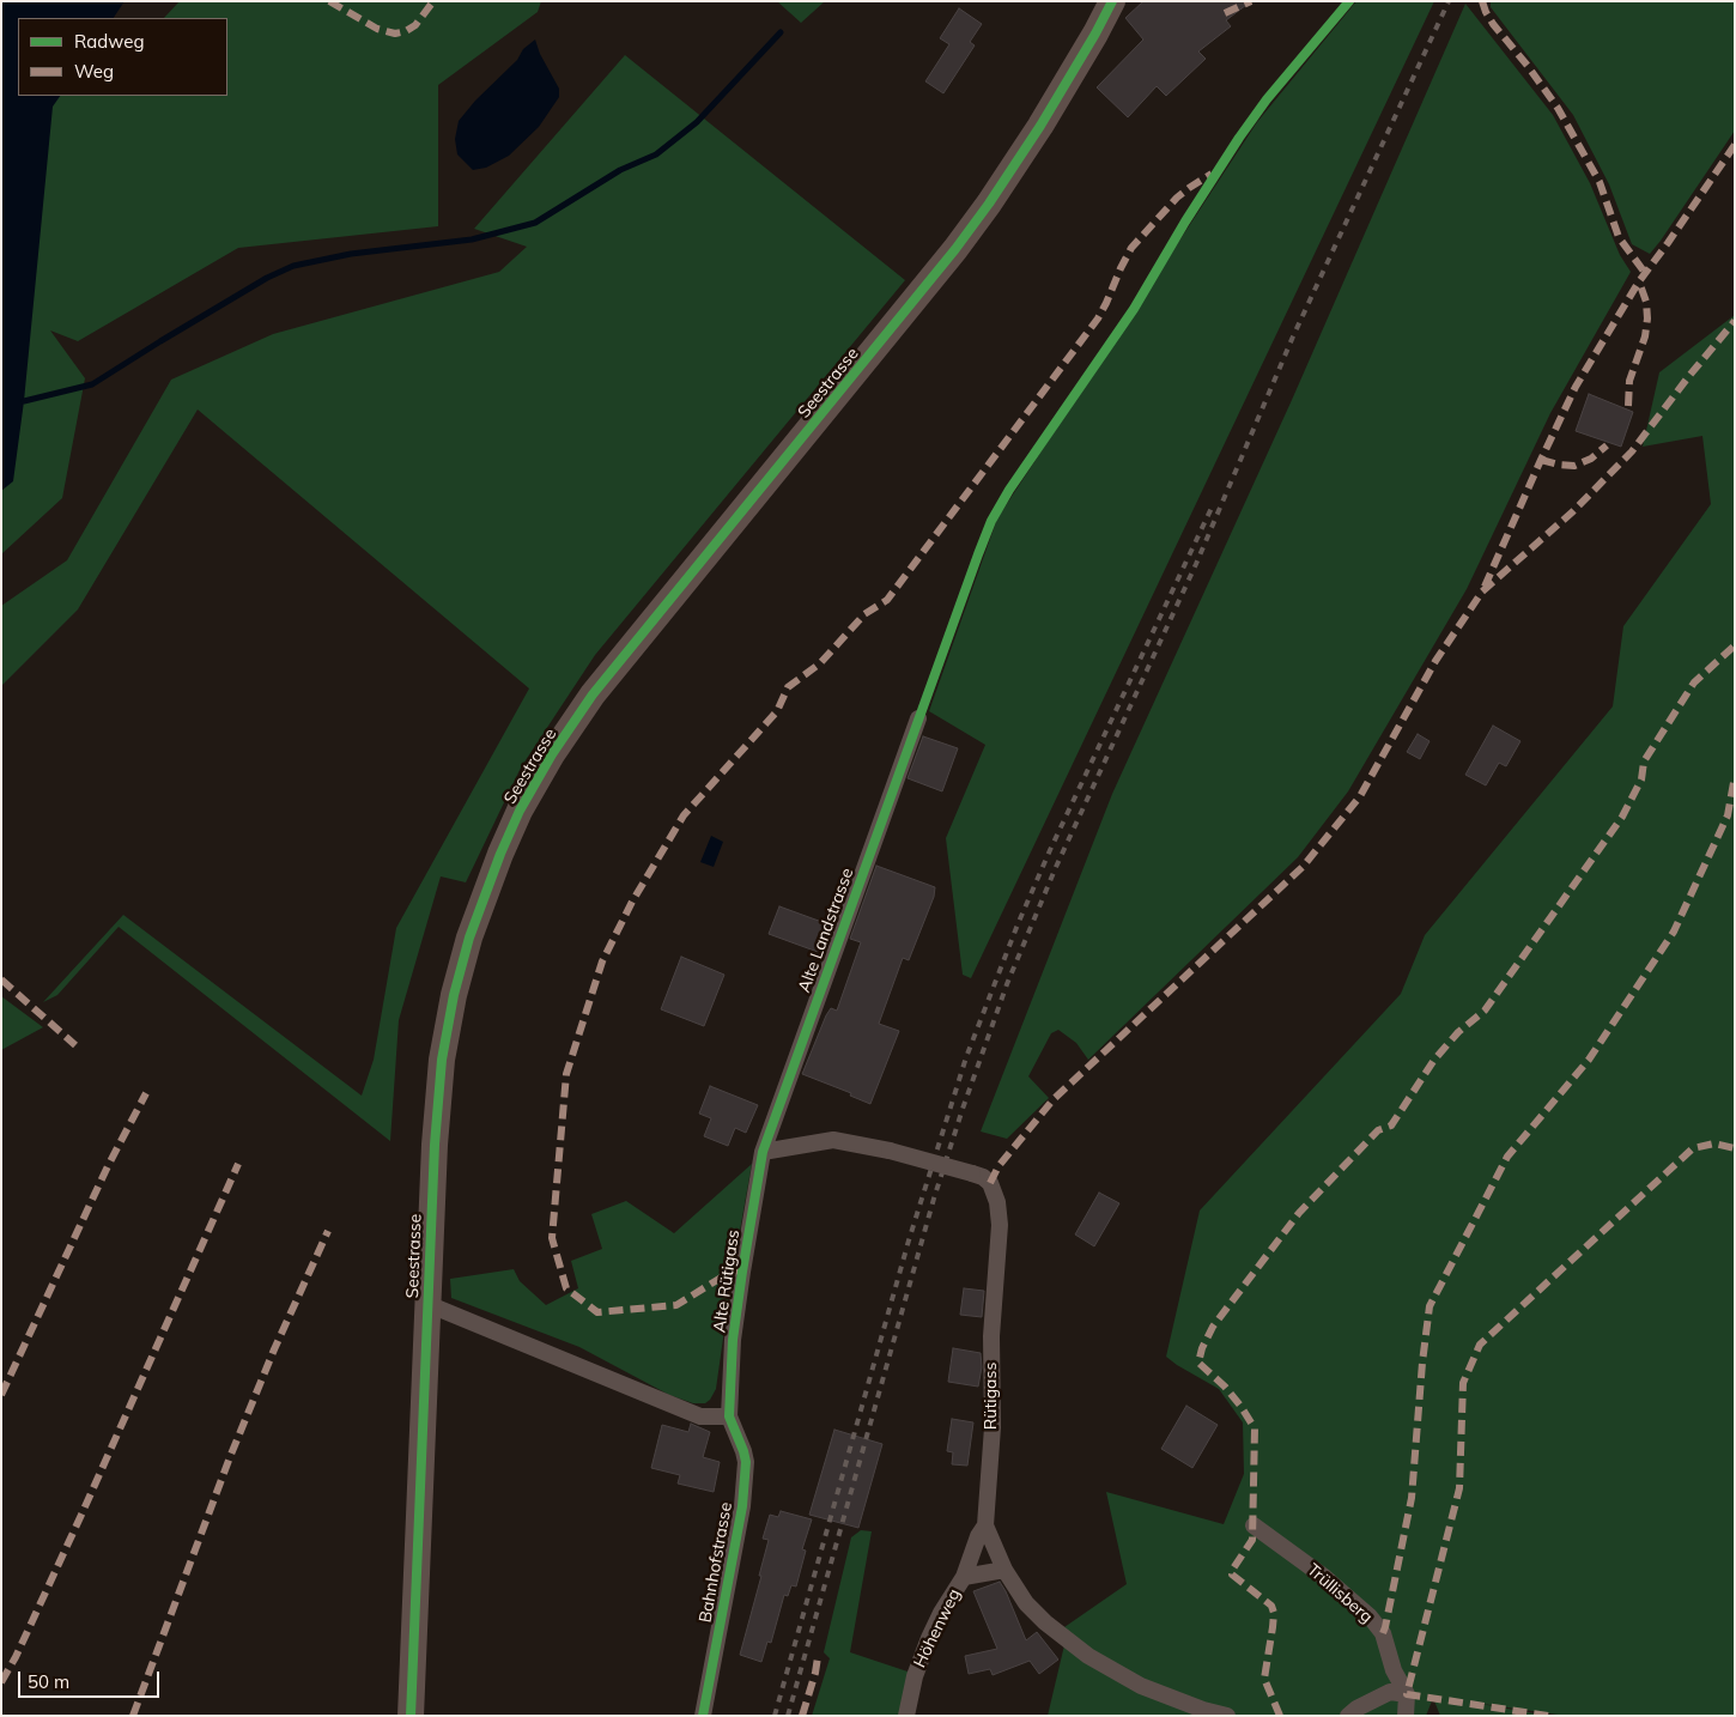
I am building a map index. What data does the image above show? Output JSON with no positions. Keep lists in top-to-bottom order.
{
  "streets": {
    "main road": ["Seestrasse"],
    "street": [
      "Alte Landstrasse",
      "Alte Rütigass",
      "Rütigass",
      "Bahnhofstrasse",
      "Trüllisberg",
      "Höhenweg"
    ]
  },
  "crossings": [
    ["Alte Landstrasse", "Alte Rütigass"],
    ["Alte Landstrasse", "Rütigass"],
    ["Alte Rütigass", "Rütigass"],
    ["Alte Rütigass", "Bahnhofstrasse"],
    ["Rütigass", "Höhenweg"]
  ],
  "legend": ["Radweg", "Weg"],
  "scale_bar": "50 m"
}
